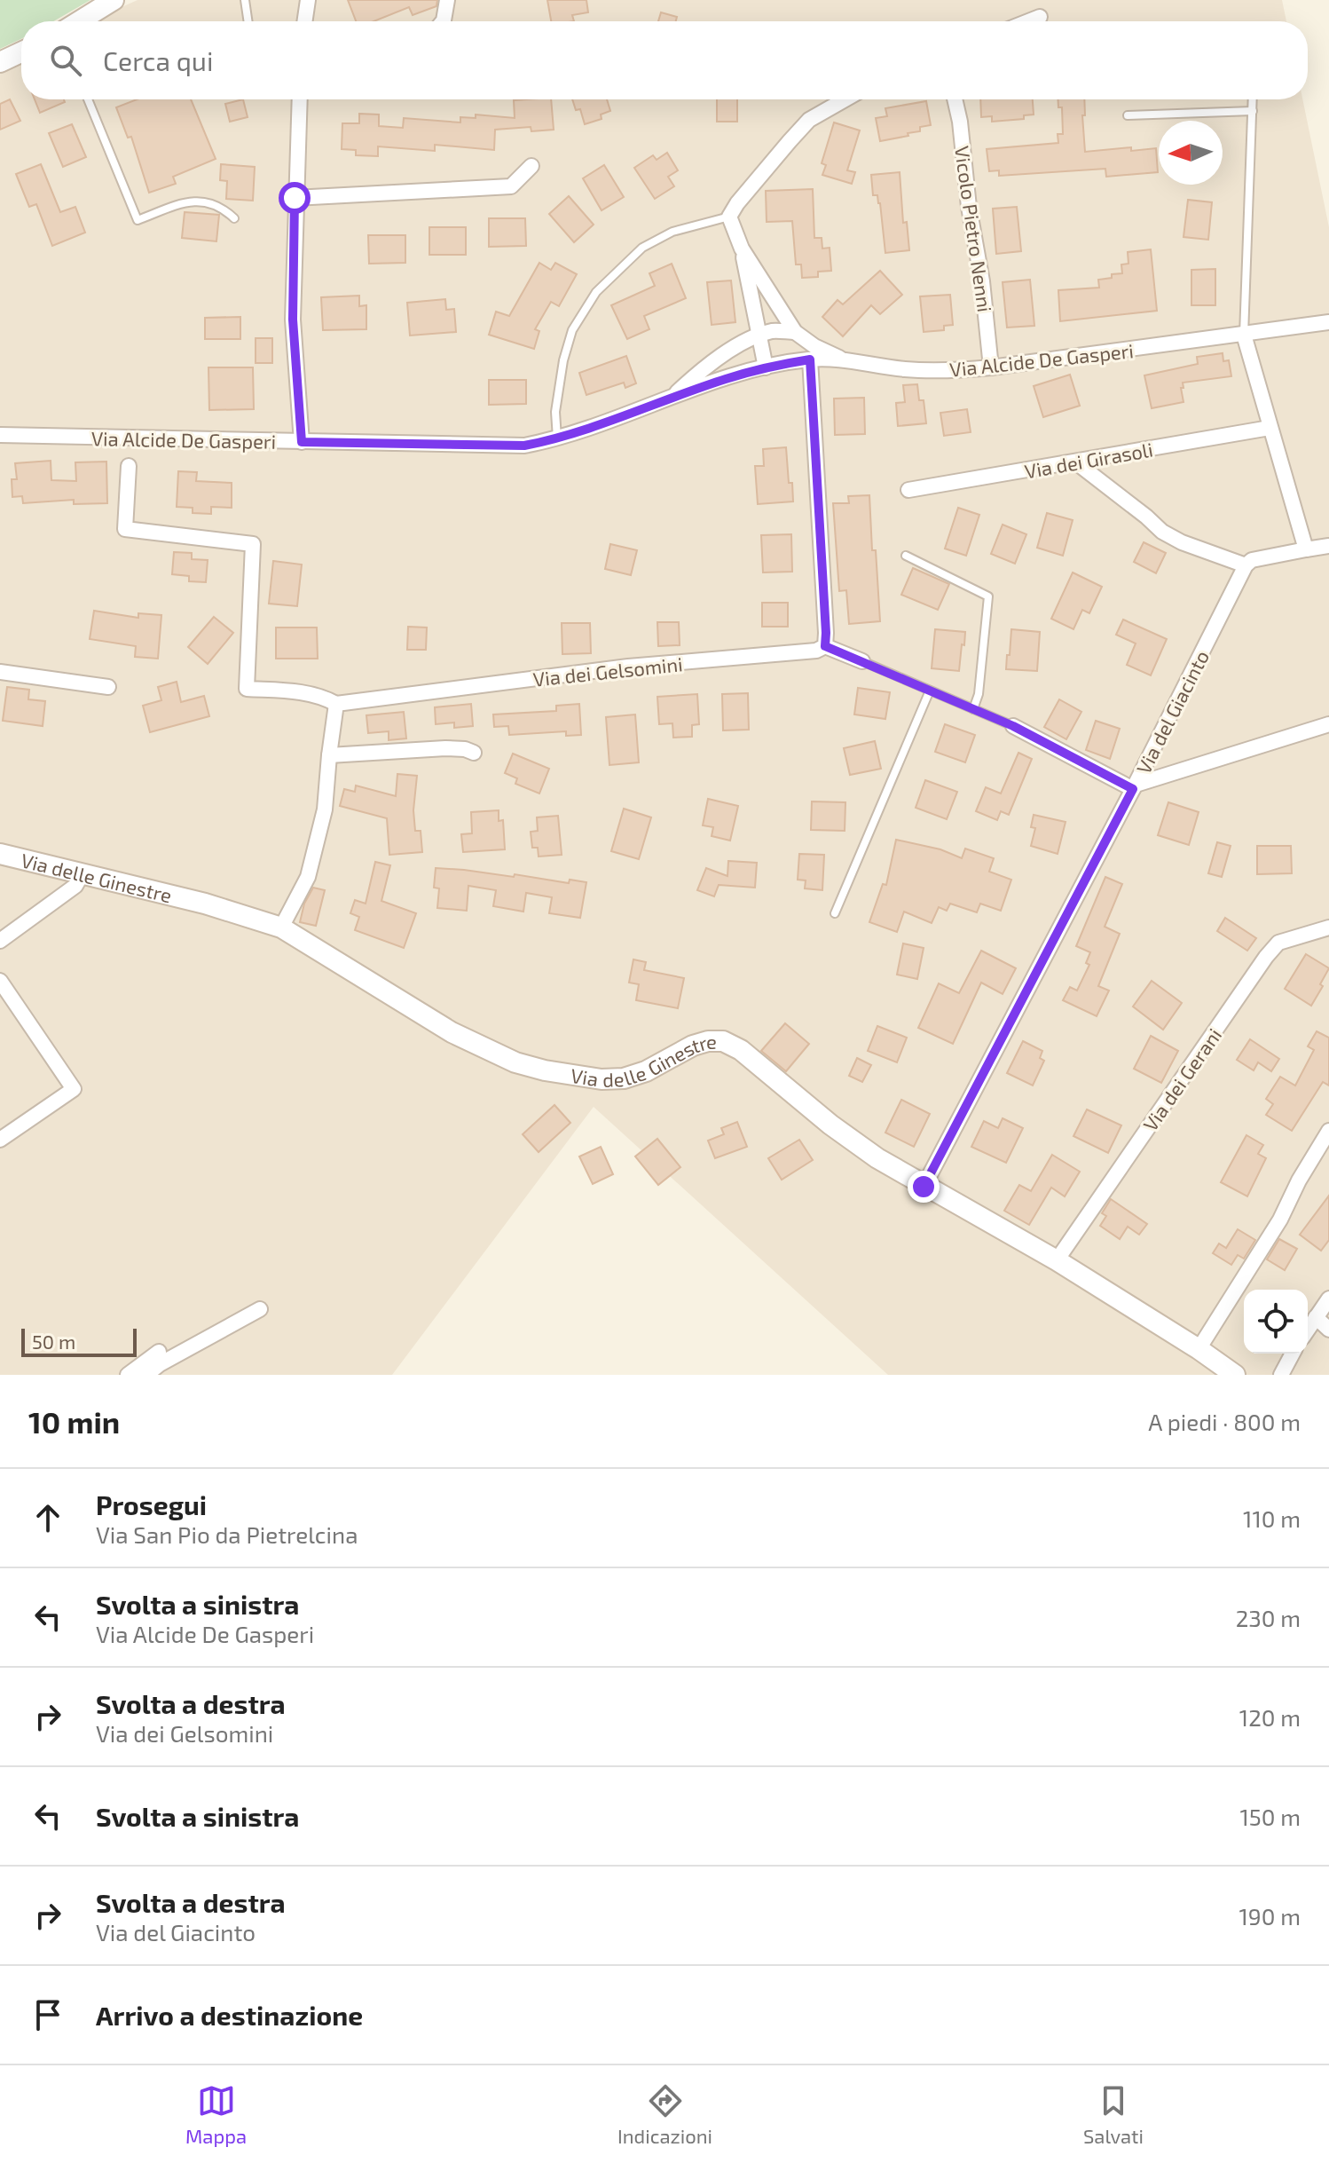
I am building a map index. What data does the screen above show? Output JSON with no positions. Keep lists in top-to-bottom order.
{
  "streets": {
    "street": [
      "Vicolo Pietro Nenni",
      "Via Alcide De Gasperi",
      "Via dei Girasoli",
      "Via dei Gelsomini",
      "Via del Giacinto",
      "Via delle Ginestre",
      "Via dei Gerani"
    ]
  },
  "crossings": [
    ["Vicolo Pietro Nenni", "Via Alcide De Gasperi"],
    ["Via del Giacinto", "Via delle Ginestre"],
    ["Via delle Ginestre", "Via dei Gerani"]
  ],
  "scale_bar": "50 m",
  "north": "left",
  "page": {
    "search": "Cerca qui",
    "scale": "50 m",
    "heading": ["10 min", "A piedi · 800 m"],
    "list": [
      ["Prosegui", "Via San Pio da Pietrelcina", "110 m"],
      ["Svolta a sinistra", "Via Alcide De Gasperi", "230 m"],
      ["Svolta a destra", "Via dei Gelsomini", "120 m"],
      ["Svolta a sinistra", "150 m"],
      ["Svolta a destra", "Via del Giacinto", "190 m"],
      "Arrivo a destinazione"
    ],
    "nav": ["Mappa", "Indicazioni", "Salvati"]
  }
}
